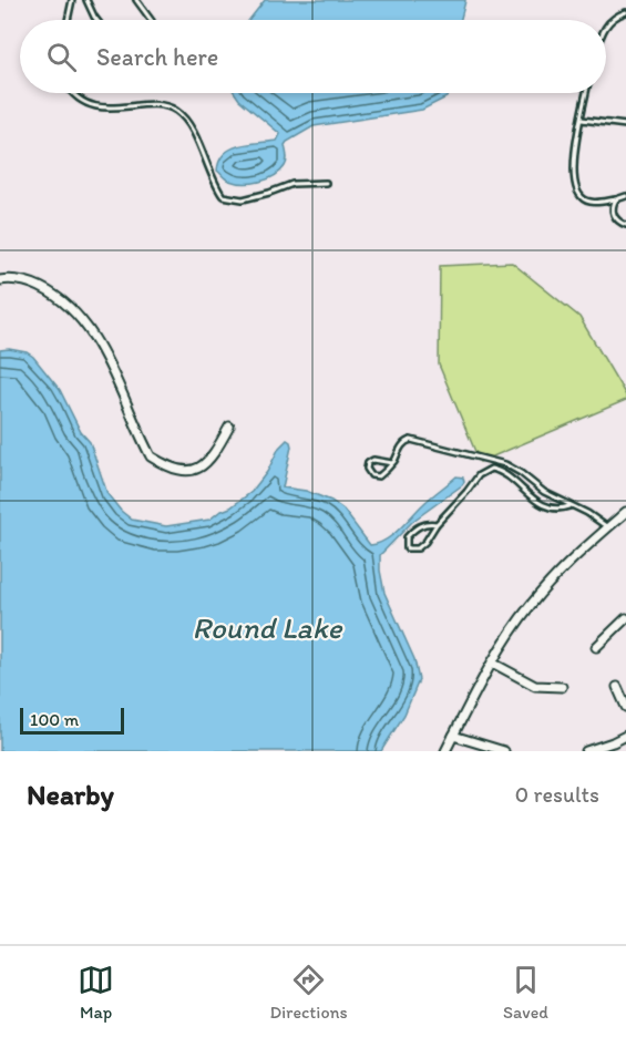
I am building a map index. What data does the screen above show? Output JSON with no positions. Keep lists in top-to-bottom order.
{
  "water": ["Round Lake"],
  "scale_bar": "100 m",
  "page": {
    "search": "Search here",
    "scale": "100 m",
    "heading": ["Nearby", "0 results"],
    "nav": ["Map", "Directions", "Saved"]
  }
}
